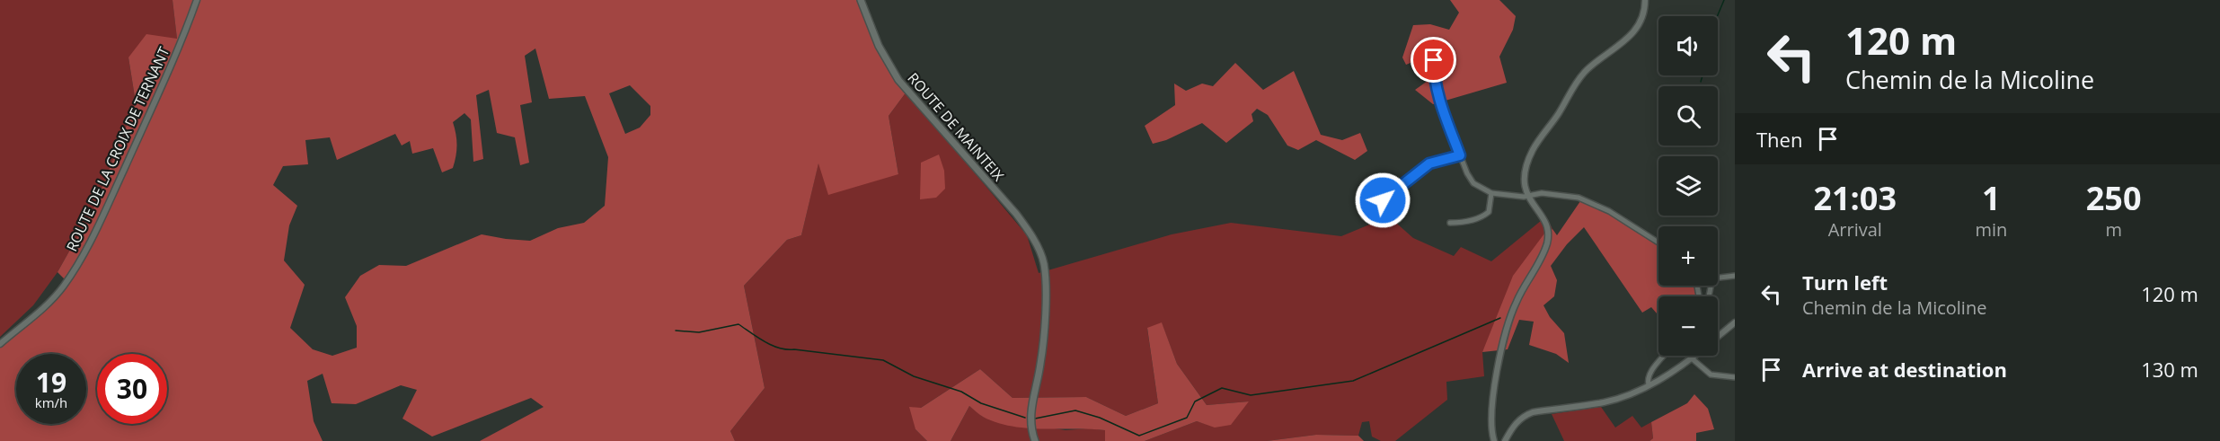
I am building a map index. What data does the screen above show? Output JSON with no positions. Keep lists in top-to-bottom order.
{
  "streets": {
    "main road": ["ROUTE DE MAINTEIX"],
    "street": ["ROUTE DE LA CROIX DE TERNANT"]
  },
  "page": {
    "turn": ["120 m", "Chemin de la Micoline"],
    "map_buttons": ["+", "−"],
    "then": "Then",
    "eta": [
      "21:03",
      "Arrival",
      "1",
      "min",
      "250",
      "m"
    ],
    "list": [
      {
        "name": "Turn left",
        "note": "Chemin de la Micoline",
        "value": "120 m"
      },
      {
        "name": "Arrive at destination",
        "value": "130 m"
      }
    ],
    "speed": "19 km/h",
    "limit": "30"
  }
}
